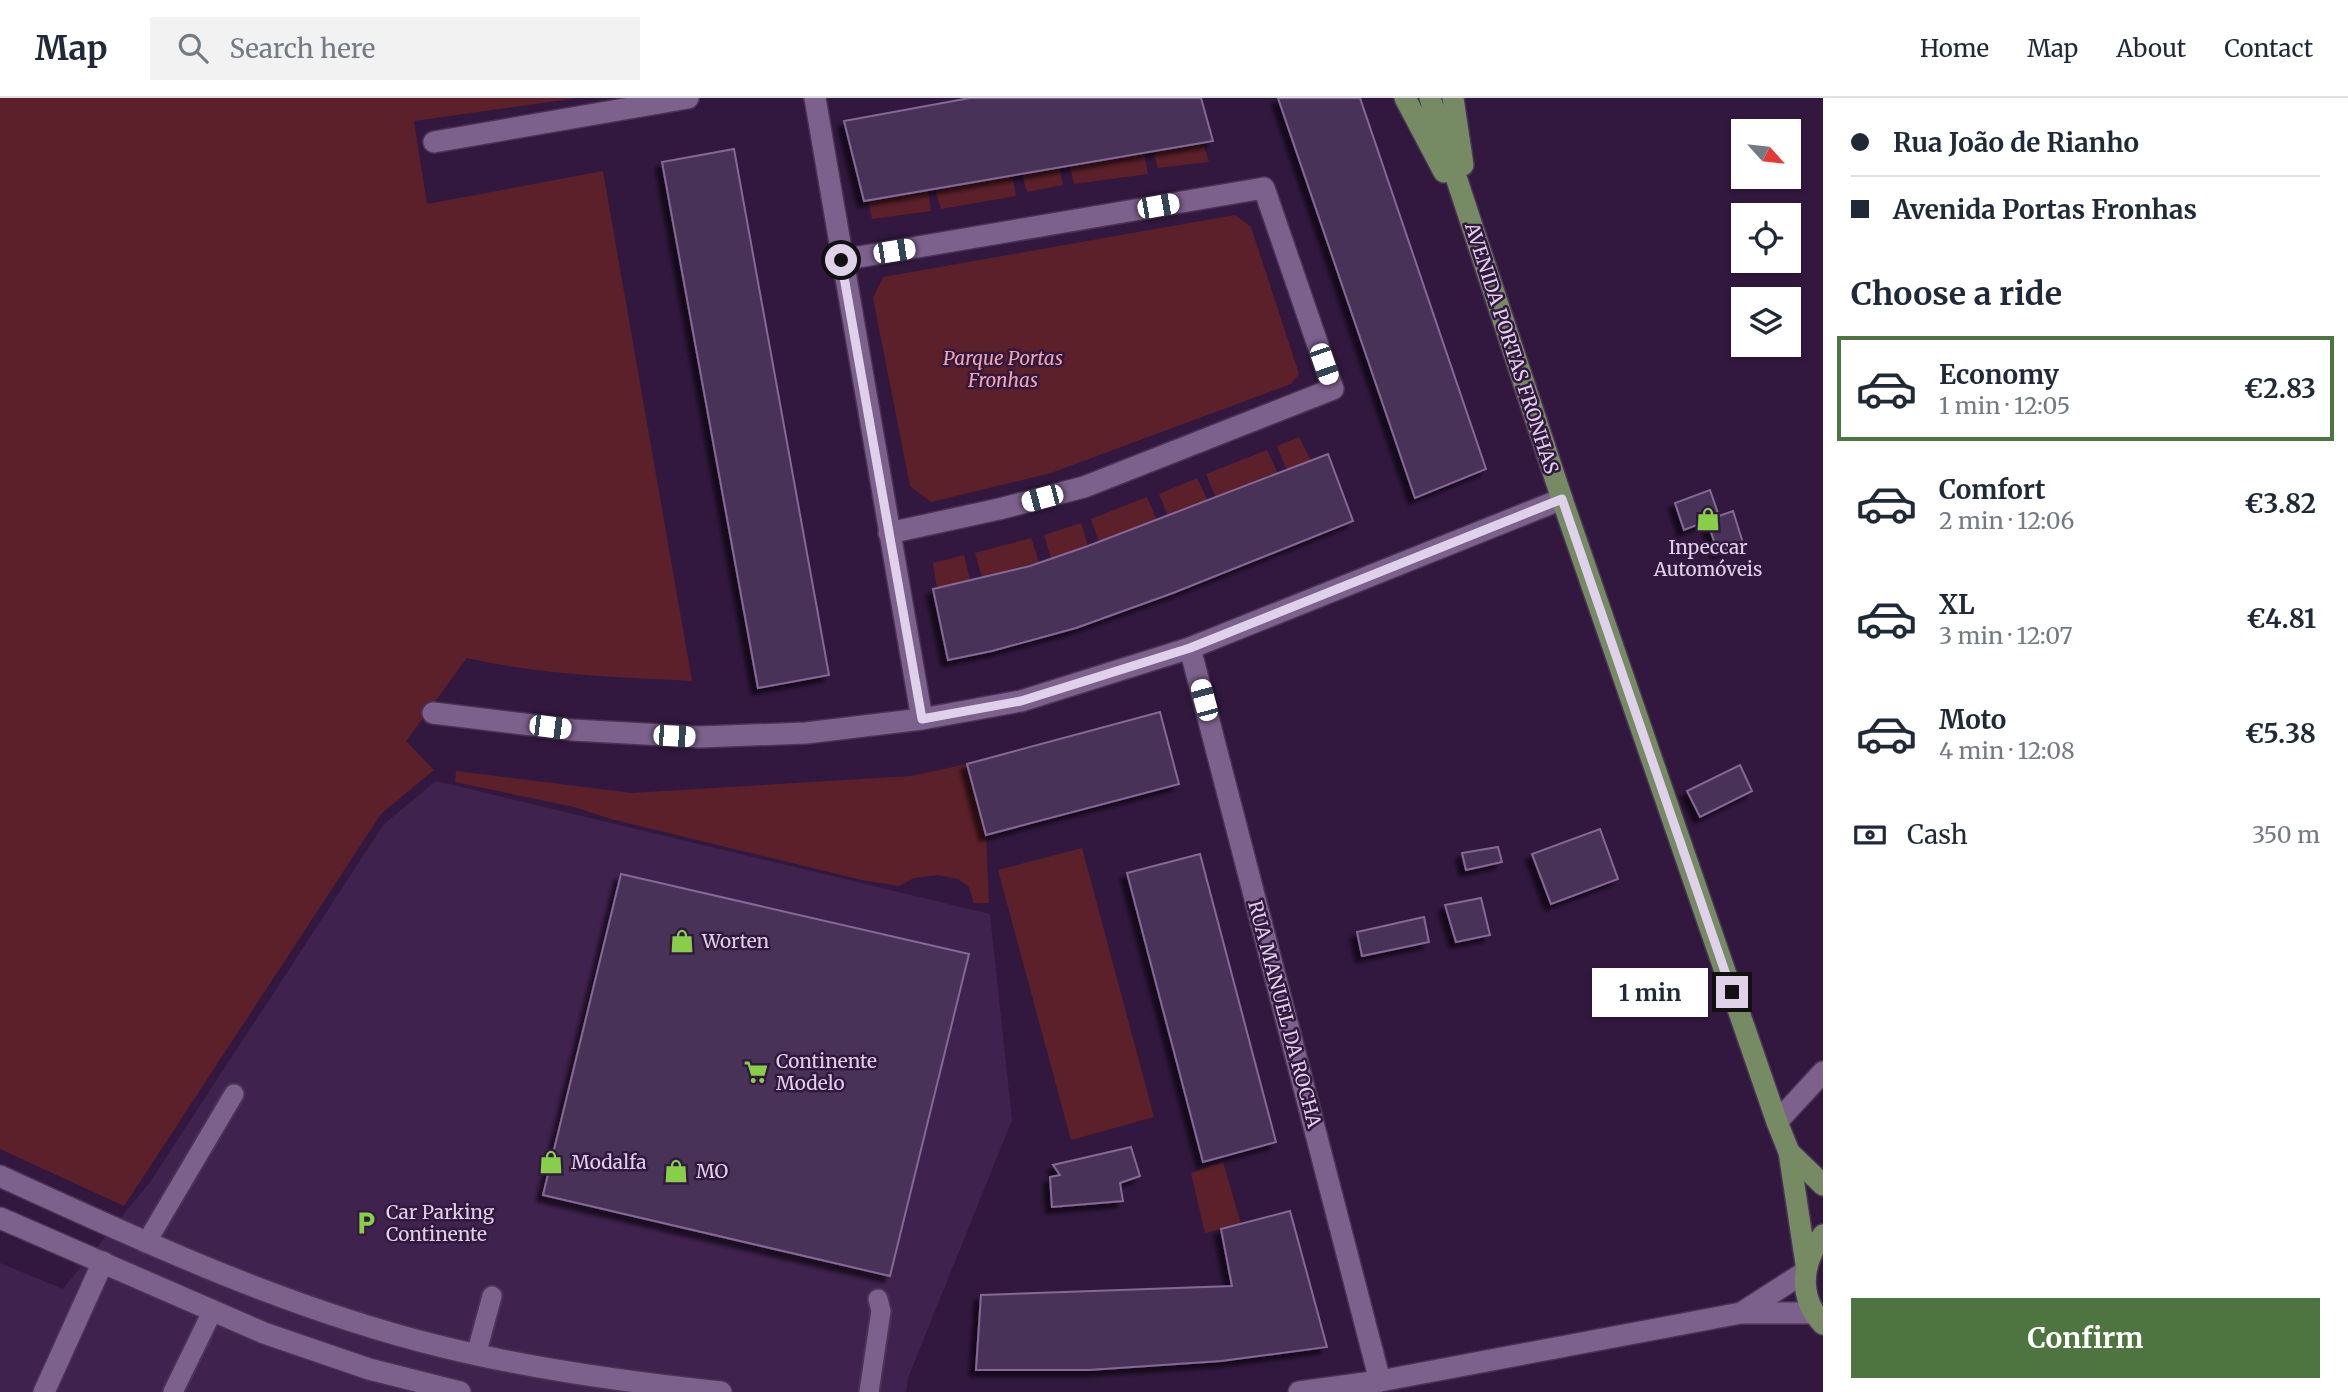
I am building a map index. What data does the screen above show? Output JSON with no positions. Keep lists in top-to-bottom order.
{
  "streets": {
    "main road": ["AVENIDA PORTAS FRONHAS"],
    "street": ["RUA MANUEL DA ROCHA"]
  },
  "parks": ["Parque Portas Fronhas"],
  "places": {
    "shop": [
      "Inpeccar Automóveis",
      "Worten",
      "Modalfa",
      "MO"
    ],
    "supermarket": ["Continente Modelo"],
    "parking": ["Car Parking Continente"]
  },
  "north": "bottom right",
  "page": {
    "header": "Map",
    "search": "Search here",
    "nav": [
      "Home",
      "Map",
      "About",
      "Contact"
    ],
    "banner": ["Rua João de Rianho", "Avenida Portas Fronhas"],
    "heading": "Choose a ride",
    "list": [
      {
        "name": "Economy",
        "note": "1 min · 12:05",
        "value": "€2.83"
      },
      {
        "name": "Comfort",
        "note": "2 min · 12:06",
        "value": "€3.82"
      },
      {
        "name": "XL",
        "note": "3 min · 12:07",
        "value": "€4.81"
      },
      {
        "name": "Moto",
        "note": "4 min · 12:08",
        "value": "€5.38"
      }
    ],
    "pay": ["Cash", "350 m"],
    "bubble": "1 min",
    "buttons": "Confirm"
  }
}
